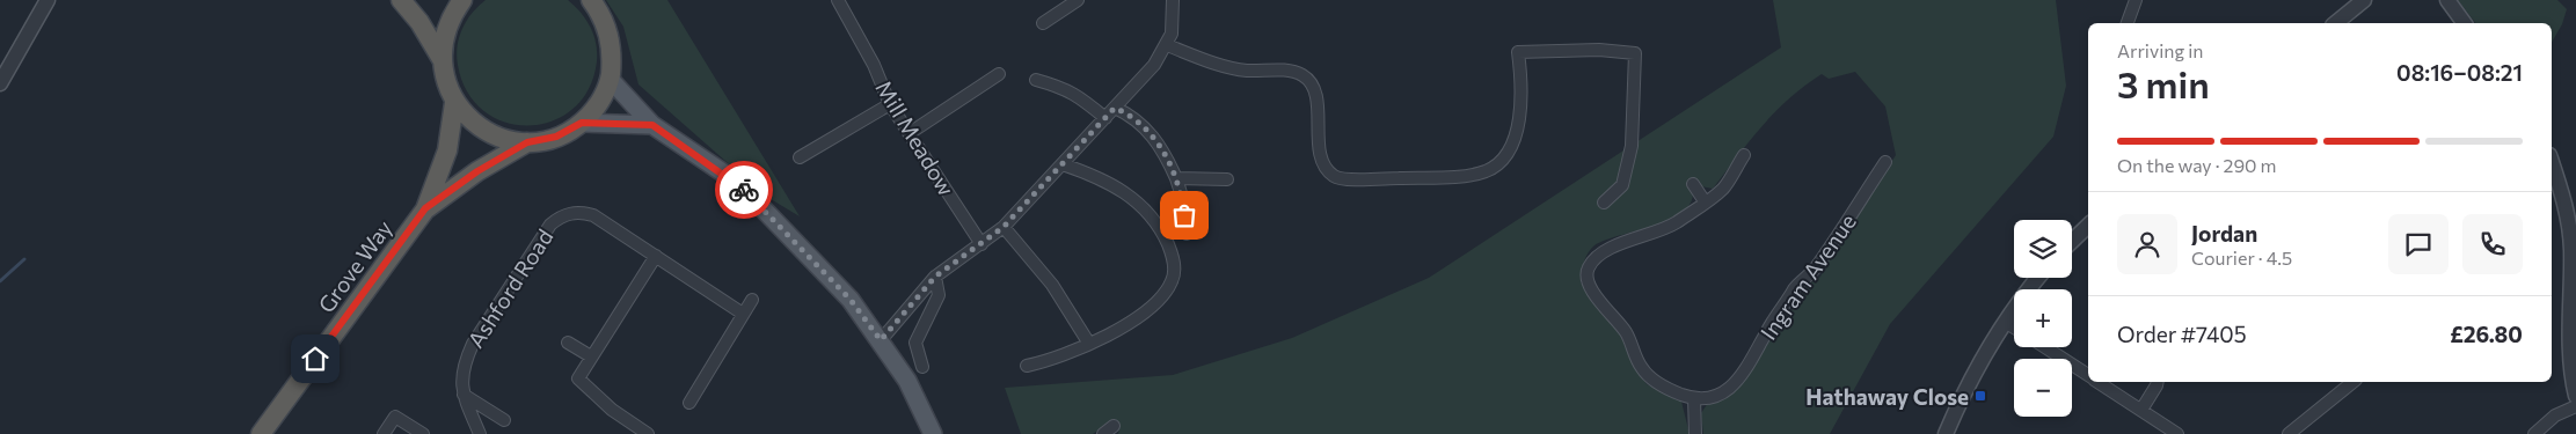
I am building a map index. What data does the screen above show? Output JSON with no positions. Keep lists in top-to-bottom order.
{
  "streets": {
    "highway": ["Grove Way"],
    "street": ["Mill Meadow", "Ingram Avenue", "Ashford Road"]
  },
  "places": {
    "transit": ["Hathaway Close"]
  },
  "page": {
    "heading": ["3 min", "Arriving in", "08:16–08:21"],
    "panel": [
      "Jordan",
      "Courier · 4.5",
      "Order #7405",
      "£26.80"
    ],
    "bar": "On the way · 290 m",
    "map_buttons": ["+", "−"]
  }
}
